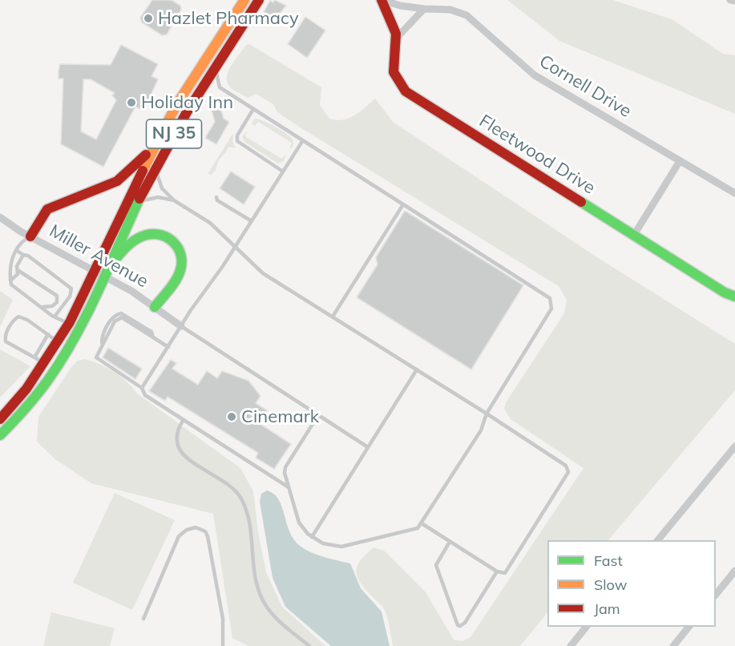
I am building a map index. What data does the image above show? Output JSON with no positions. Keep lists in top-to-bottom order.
{
  "streets": {
    "main road": ["NJ 35", "Fleetwood Drive"],
    "street": ["Cornell Drive", "Miller Avenue"]
  },
  "crossings": [
    ["Cornell Drive", "Fleetwood Drive"],
    ["NJ 35", "Miller Avenue"]
  ],
  "places": ["Hazlet Pharmacy", "Holiday Inn", "Cinemark"],
  "legend": ["Fast", "Slow", "Jam"]
}
